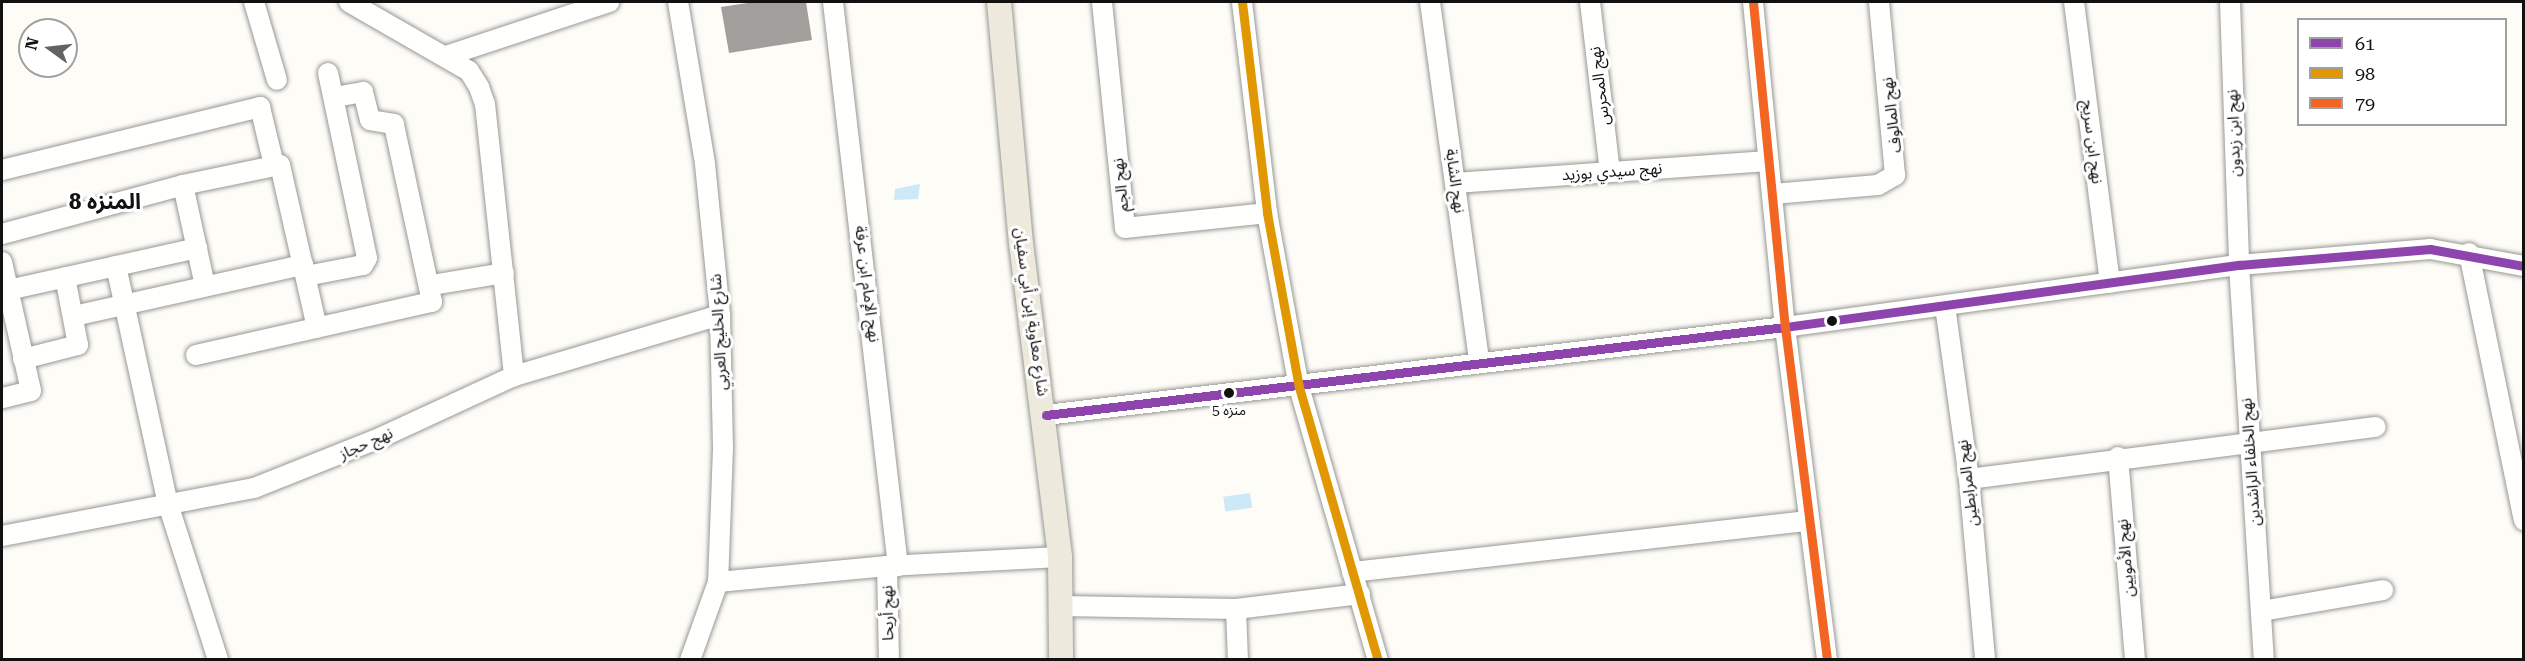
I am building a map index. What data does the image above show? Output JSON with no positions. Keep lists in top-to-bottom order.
{
  "streets": {
    "main road": ["شارع معاوية إبن أبي سفيان"],
    "street": [
      "نهج المحرس",
      "نهج المالوف",
      "نهج ابن زيدون",
      "نهج ابن سريج",
      "نهج سيدي بوزيد",
      "نهج الشابة",
      "نهج الجم",
      "نهج الإمام ابن عرفة",
      "شارع الخليج العربي",
      "نهج حجاز",
      "نهج الخلفاء الراشدين",
      "نهج المرابطين",
      "نهج الأمويين",
      "نهج أريحا"
    ]
  },
  "crossings": [
    ["نهج المحرس", "نهج سيدي بوزيد"],
    ["نهج ابن زيدون", "نهج الخلفاء الراشدين"],
    ["نهج سيدي بوزيد", "نهج الشابة"],
    ["نهج الإمام ابن عرفة", "نهج أريحا"],
    ["شارع الخليج العربي", "نهج حجاز"]
  ],
  "districts": ["المنزه 8"],
  "places": ["منزه 5"],
  "lines": ["transit line 98", "transit line 79", "transit line 61"],
  "legend": ["61", "98", "79"],
  "north": "left"
}
